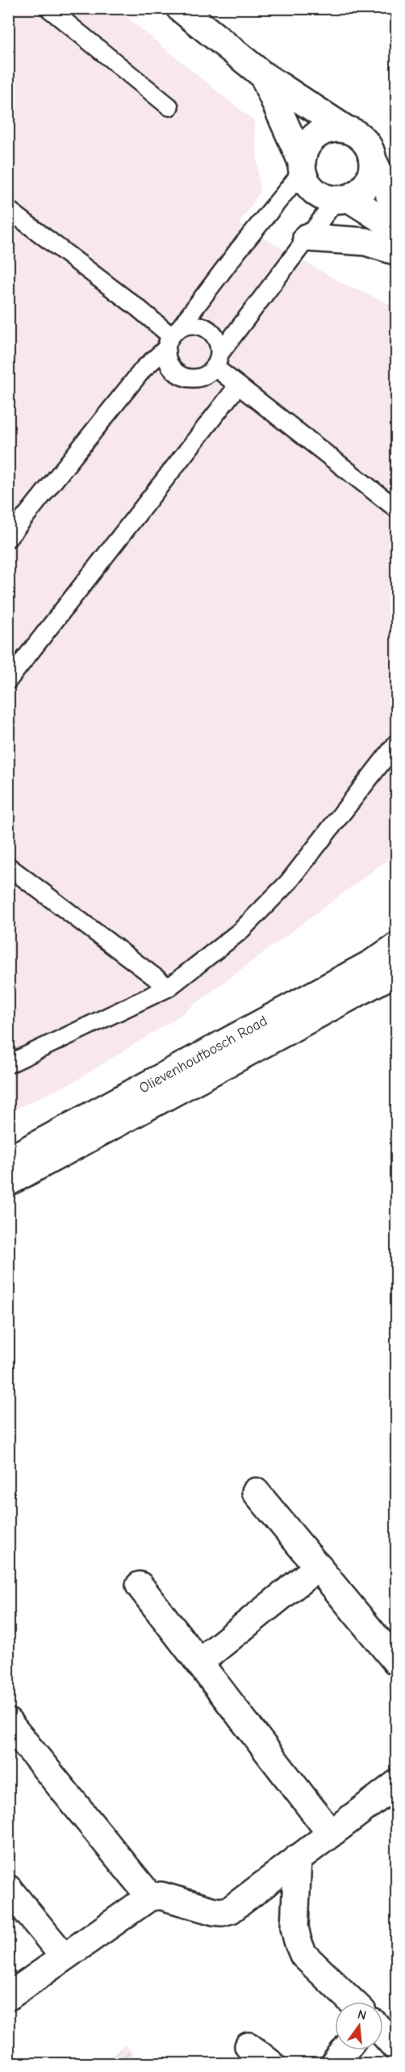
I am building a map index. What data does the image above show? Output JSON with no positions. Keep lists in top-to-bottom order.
{
  "streets": {
    "street": ["Olievenhoutbosch Road"]
  },
  "north": "top"
}
